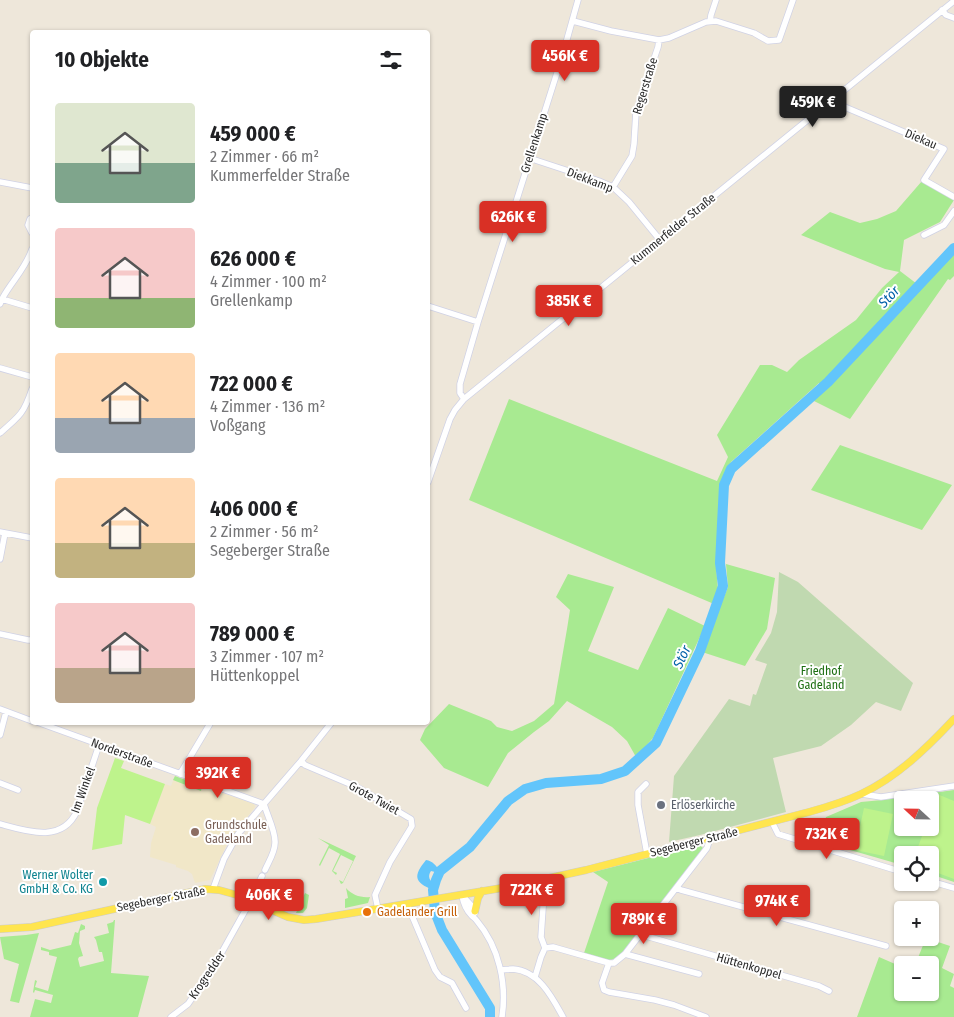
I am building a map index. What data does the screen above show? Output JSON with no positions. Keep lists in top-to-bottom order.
{
  "streets": {
    "main road": ["Segeberger Straße"],
    "street": [
      "Regerstraße",
      "Diekau",
      "Grellenkamp",
      "Diekkamp",
      "Kummerfelder Straße",
      "Norderstraße",
      "Im Winkel",
      "Grote Twiet",
      "Hüttenkoppel",
      "Krogredder"
    ]
  },
  "crossings": [
    ["Regerstraße", "Diekkamp"],
    ["Diekau", "Kummerfelder Straße"],
    ["Grellenkamp", "Diekkamp"],
    ["Grellenkamp", "Kummerfelder Straße"],
    ["Diekkamp", "Kummerfelder Straße"],
    ["Norderstraße", "Im Winkel"],
    ["Grote Twiet", "Segeberger Straße"],
    ["Segeberger Straße", "Krogredder"]
  ],
  "water": ["Stör"],
  "parks": ["Friedhof Gadeland"],
  "places": [
    "Erlöserkirche",
    "Grundschule Gadeland",
    "Werner Wolter GmbH & Co. KG",
    "Gadelander Grill"
  ],
  "north": "left",
  "page": {
    "heading": "10 Objekte",
    "price": [
      "456K €",
      "459K €",
      "626K €",
      "385K €",
      "392K €",
      "732K €",
      "722K €",
      "406K €",
      "974K €",
      "789K €"
    ],
    "list": [
      {
        "name": "459 000 €",
        "note": "2 Zimmer · 66 m² · Kummerfelder Straße"
      },
      {
        "name": "626 000 €",
        "note": "4 Zimmer · 100 m² · Grellenkamp"
      },
      {
        "name": "722 000 €",
        "note": "4 Zimmer · 136 m² · Voßgang"
      },
      {
        "name": "406 000 €",
        "note": "2 Zimmer · 56 m² · Segeberger Straße"
      },
      {
        "name": "789 000 €",
        "note": "3 Zimmer · 107 m² · Hüttenkoppel"
      }
    ],
    "map_buttons": ["+", "−"]
  }
}
